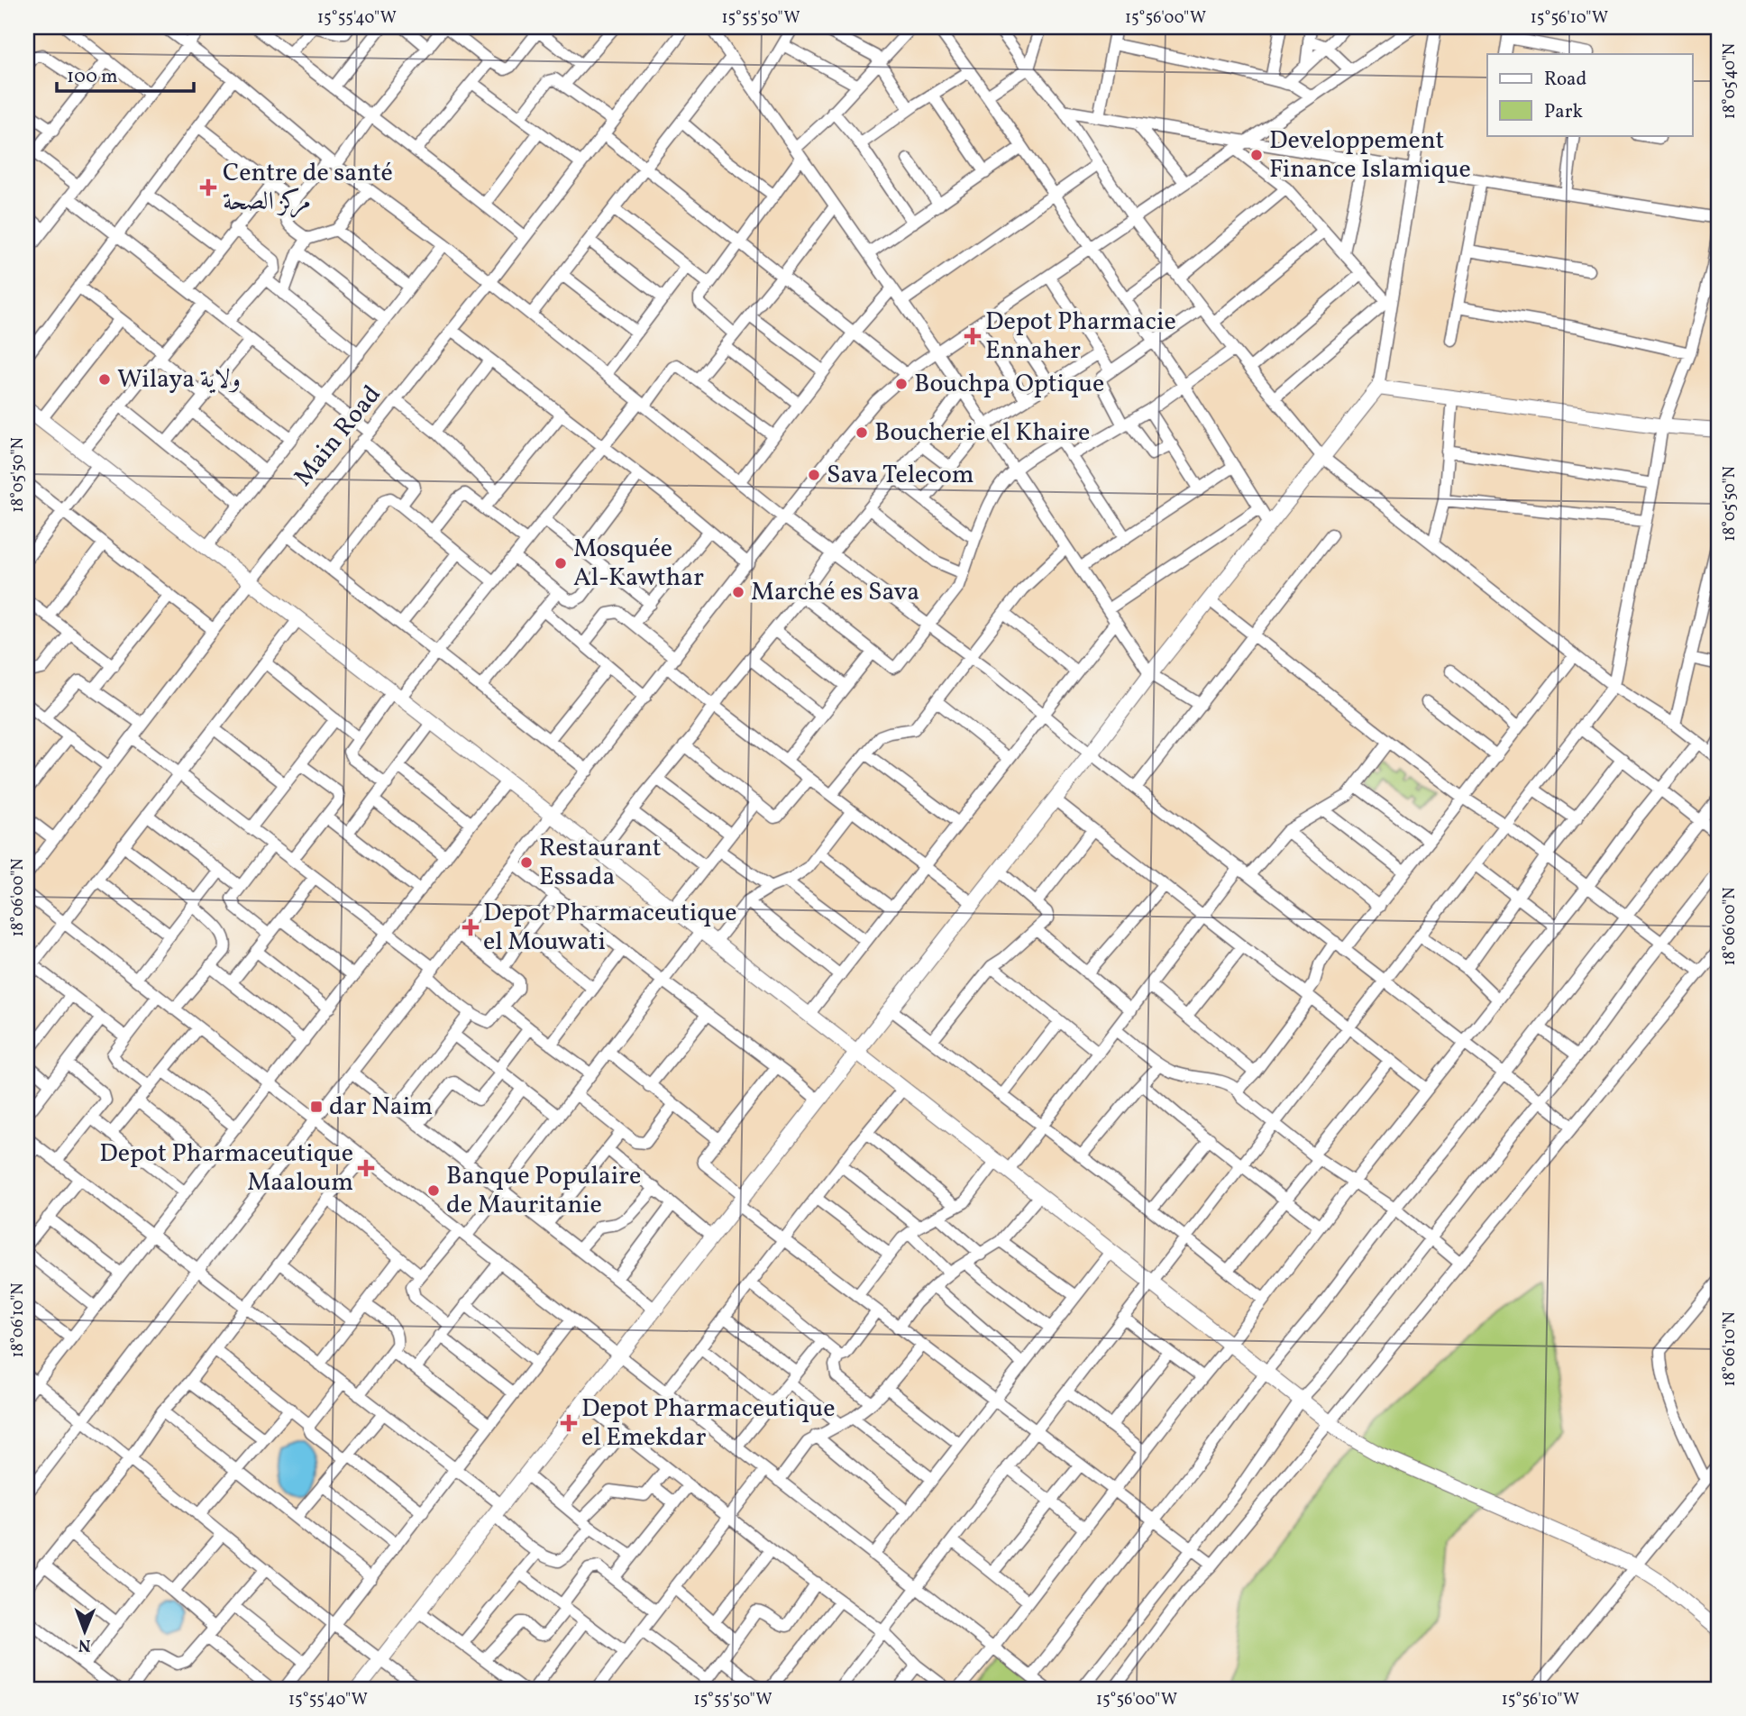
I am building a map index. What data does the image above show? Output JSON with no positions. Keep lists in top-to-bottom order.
{
  "streets": {
    "street": ["Main Road"]
  },
  "places": {
    "other": [
      "Developpement Finance Islamique",
      "Wilaya ولاية",
      "Bouchpa Optique",
      "Boucherie el Khaire",
      "Sava Telecom",
      "Mosquée Al-Kawthar",
      "Marché es Sava",
      "Restaurant Essada",
      "Banque Populaire de Mauritanie"
    ],
    "health": [
      "Centre de santé مركز الصحة",
      "Depot Pharmacie Ennaher",
      "Depot Pharmaceutique el Mouwati",
      "Depot Pharmaceutique Maaloum",
      "Depot Pharmaceutique el Emekdar"
    ],
    "transit": ["dar Naim"]
  },
  "legend": ["Road", "Park"],
  "scale_bar": "100 m",
  "north": "bottom",
  "coordinates": [
    "15°55'40\"W",
    "15°55'50\"W",
    "15°56'00\"W",
    "15°56'10\"W",
    "18°05'40\"N",
    "18°05'50\"N",
    "18°06'00\"N",
    "18°06'10\"N"
  ]
}
